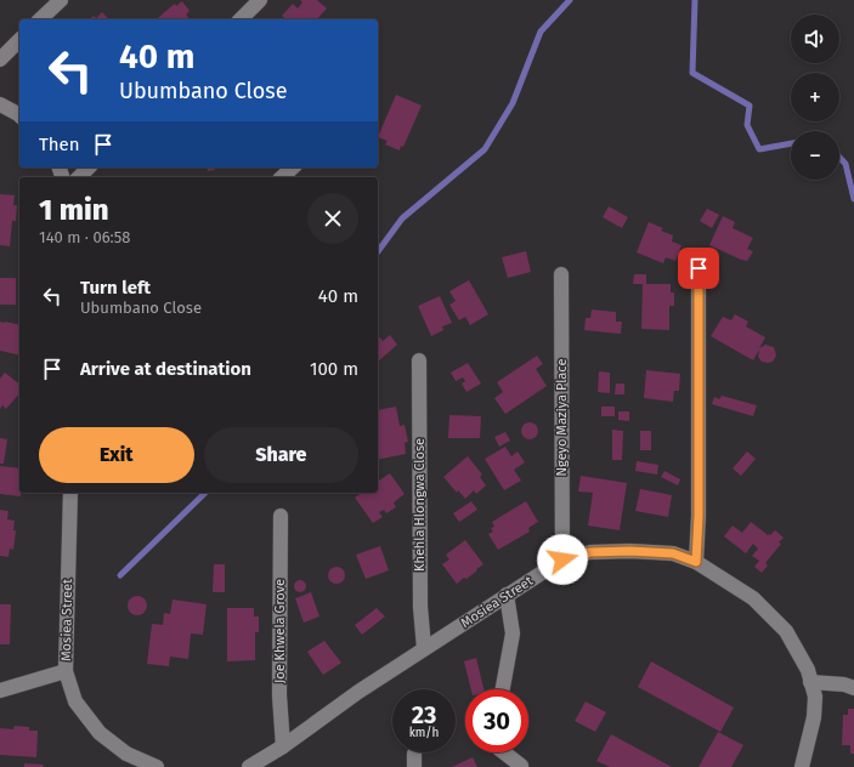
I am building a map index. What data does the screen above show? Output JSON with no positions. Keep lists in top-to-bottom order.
{
  "streets": {
    "street": [
      "Ngeyo Maziya Place",
      "Khehla Hlongwa Close",
      "Mosiea Street",
      "Joe Khwela Grove"
    ]
  },
  "crossings": [
    ["Ngeyo Maziya Place", "Mosiea Street"],
    ["Khehla Hlongwa Close", "Mosiea Street"],
    ["Mosiea Street", "Joe Khwela Grove"]
  ],
  "page": {
    "map_buttons": ["+", "−"],
    "turn": ["40 m", "Ubumbano Close"],
    "then": "Then",
    "heading": ["1 min", "140 m · 06:58"],
    "list": [
      {
        "name": "Turn left",
        "note": "Ubumbano Close",
        "value": "40 m"
      },
      {
        "name": "Arrive at destination",
        "value": "100 m"
      }
    ],
    "buttons": ["Exit", "Share"],
    "speed": "23 km/h",
    "limit": "30"
  }
}
